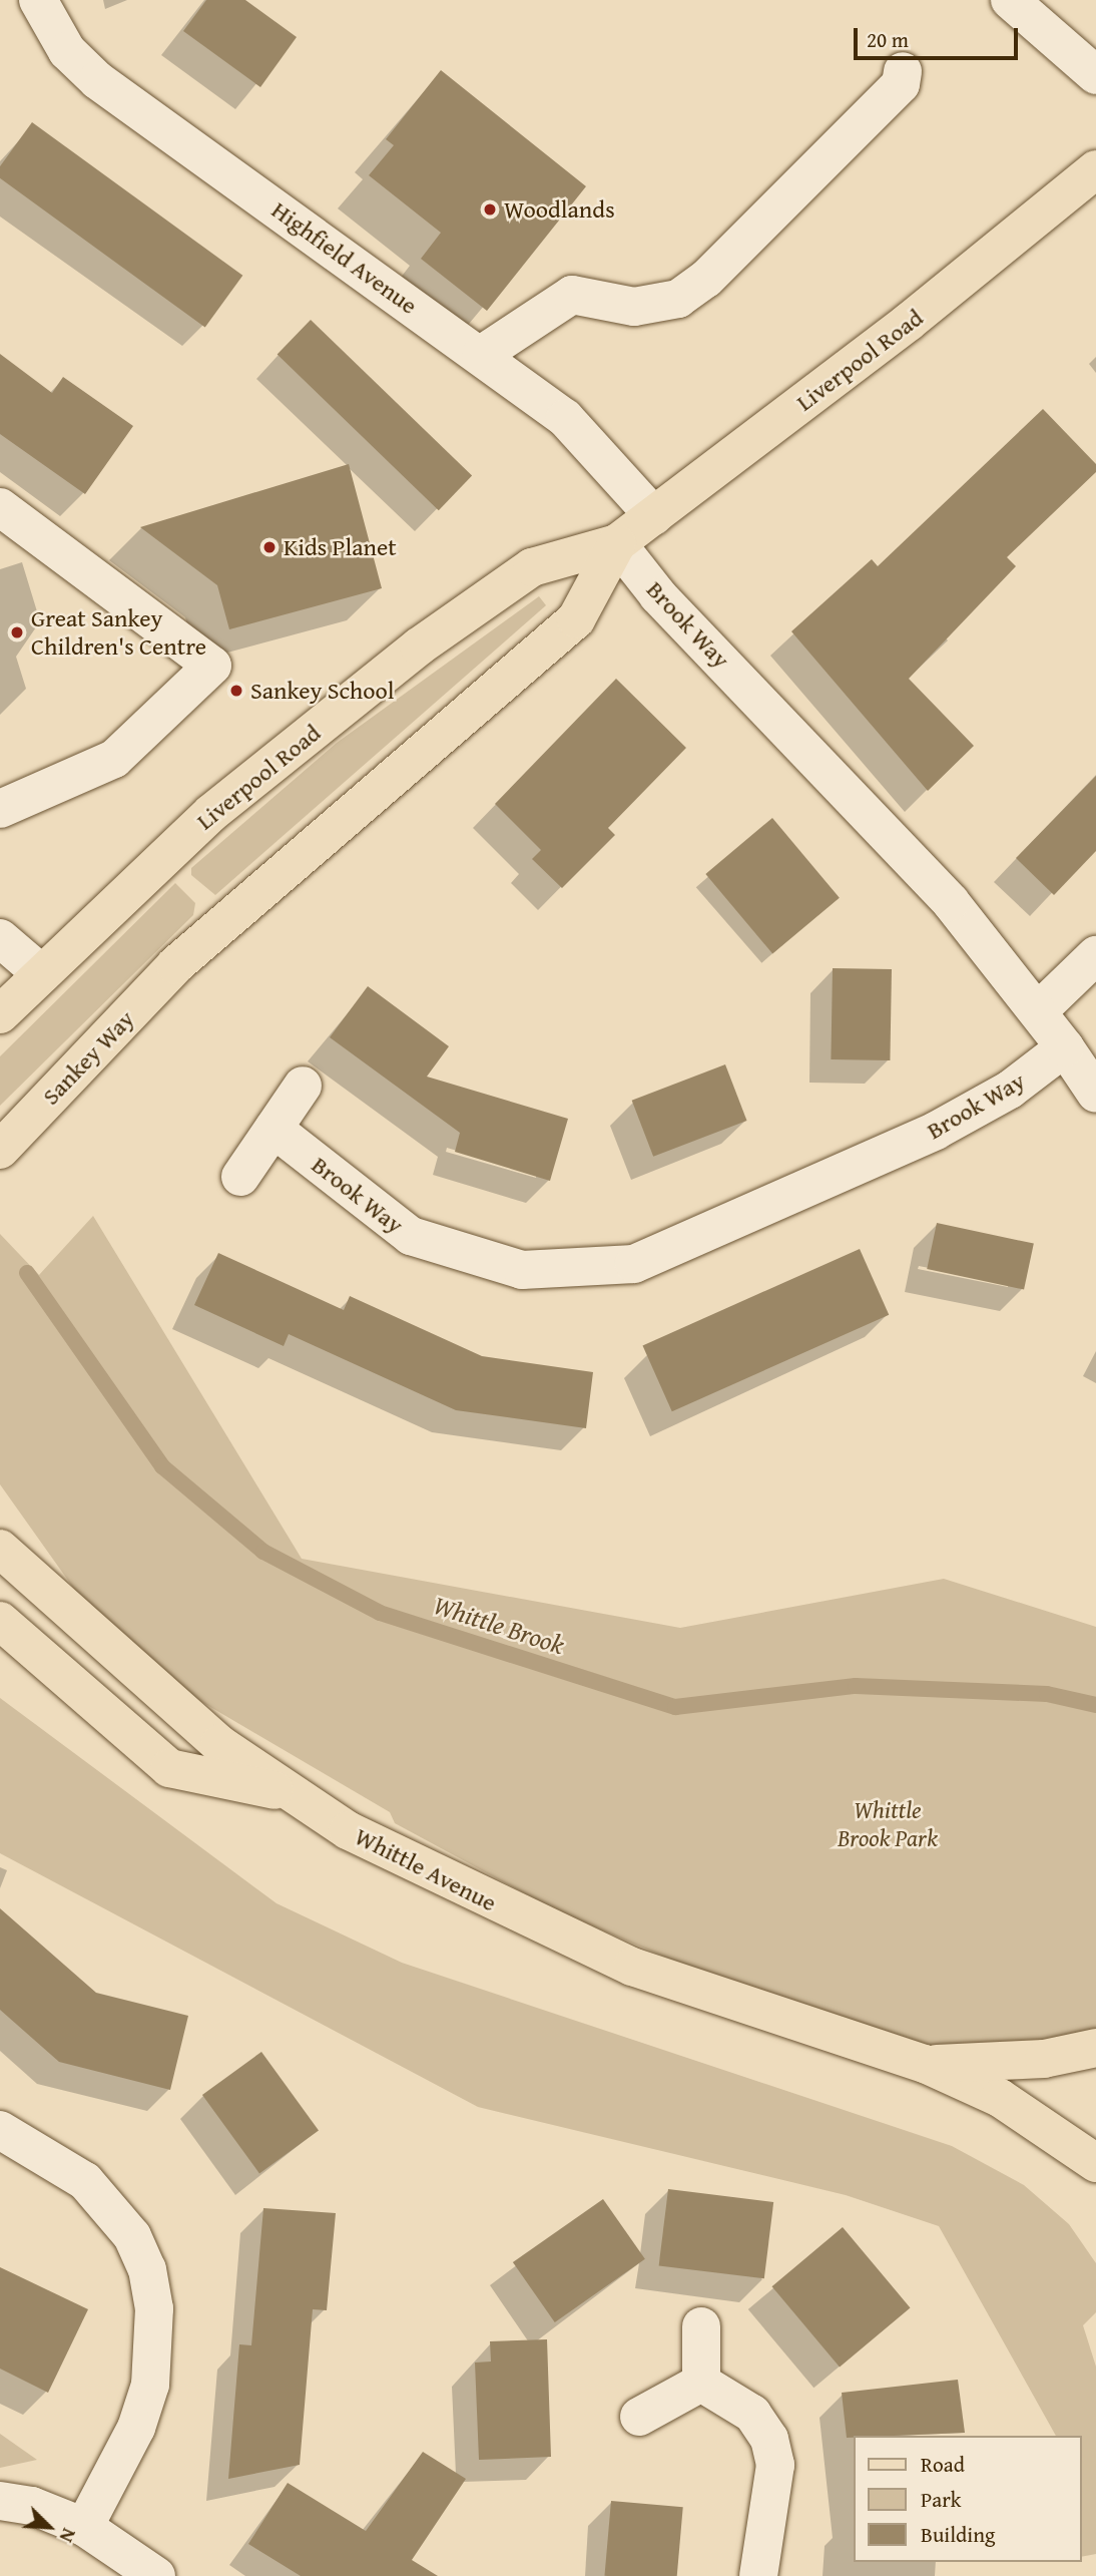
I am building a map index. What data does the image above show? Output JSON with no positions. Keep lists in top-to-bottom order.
{
  "streets": {
    "main road": ["Liverpool Road", "Sankey Way", "Whittle Avenue"],
    "street": ["Highfield Avenue", "Brook Way"]
  },
  "crossings": [
    ["Highfield Avenue", "Liverpool Road"],
    ["Liverpool Road", "Brook Way"],
    ["Liverpool Road", "Sankey Way"]
  ],
  "water": ["Whittle Brook"],
  "parks": ["Whittle Brook Park"],
  "places": [
    "Woodlands",
    "Kids Planet",
    "Great Sankey Children's Centre",
    "Sankey School"
  ],
  "legend": ["Road", "Park", "Building"],
  "scale_bar": "20 m",
  "north": "bottom right"
}
